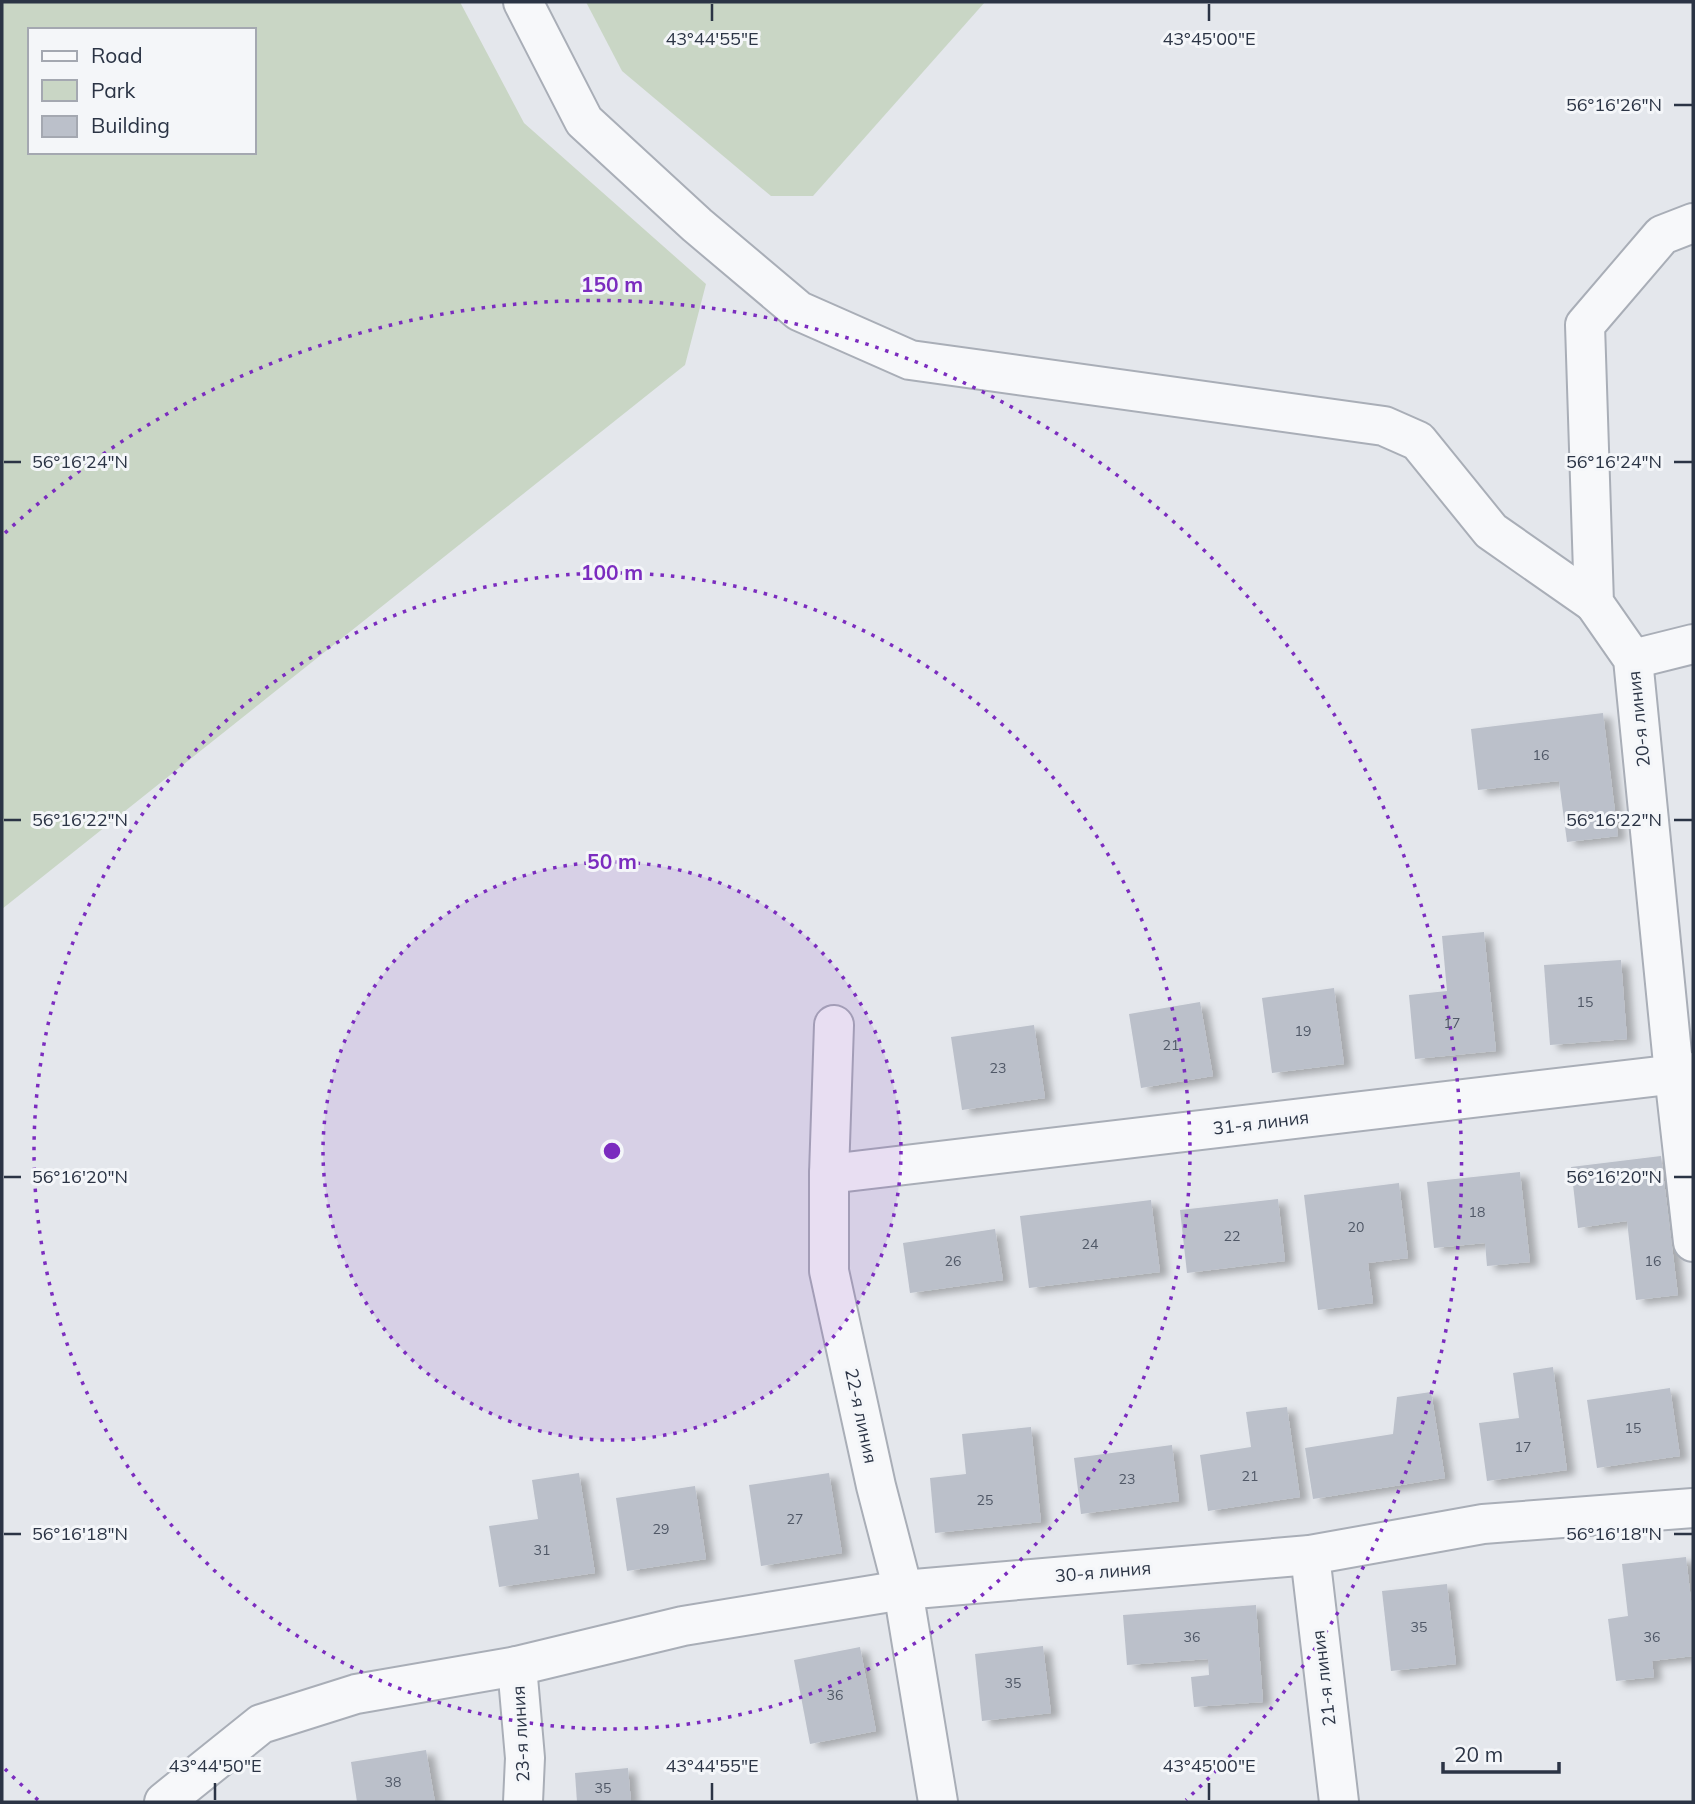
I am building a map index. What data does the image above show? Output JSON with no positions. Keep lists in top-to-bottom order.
{
  "streets": {
    "street": [
      "20-я линия",
      "31-я линия",
      "22-я линия",
      "30-я линия",
      "21-я линия",
      "23-я линия"
    ]
  },
  "crossings": [
    ["20-я линия", "31-я линия"],
    ["31-я линия", "22-я линия"],
    ["22-я линия", "30-я линия"],
    ["30-я линия", "21-я линия"],
    ["30-я линия", "23-я линия"]
  ],
  "house_numbers": [
    "16",
    "15",
    "17",
    "19",
    "21",
    "23",
    "18",
    "20",
    "22",
    "24",
    "26",
    "16",
    "15",
    "17",
    "21",
    "23",
    "25",
    "27",
    "29",
    "31",
    "35",
    "36",
    "36",
    "35",
    "36",
    "38",
    "35"
  ],
  "legend": ["Road", "Park", "Building"],
  "scale_bar": "20 m",
  "coordinates": [
    "43°44'55\"E",
    "43°45'00\"E",
    "56°16'26\"N",
    "56°16'24\"N",
    "56°16'22\"N",
    "56°16'20\"N",
    "56°16'18\"N",
    "43°44'50\"E"
  ],
  "rings": ["150 m", "100 m", "50 m"]
}
